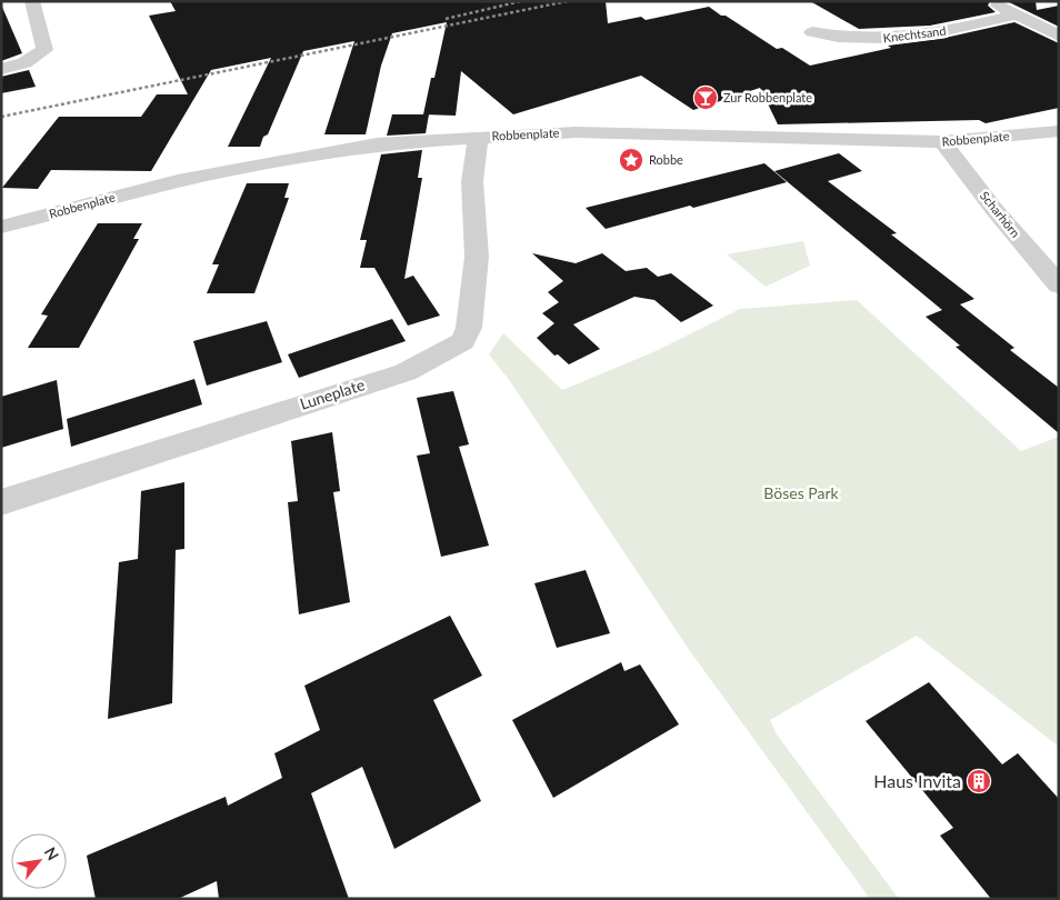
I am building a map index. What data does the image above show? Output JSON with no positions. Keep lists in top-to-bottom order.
{
  "streets": {
    "street": [
      "Knechtsand",
      "Robbenplate",
      "Scharhörn",
      "Luneplate"
    ]
  },
  "crossings": [
    ["Robbenplate", "Scharhörn"],
    ["Robbenplate", "Luneplate"]
  ],
  "parks": ["Böses Park"],
  "places": {
    "bar": ["Zur Robbenplate"],
    "place": ["Robbe"],
    "building": ["Haus Invita"]
  },
  "north": "top right"
}
